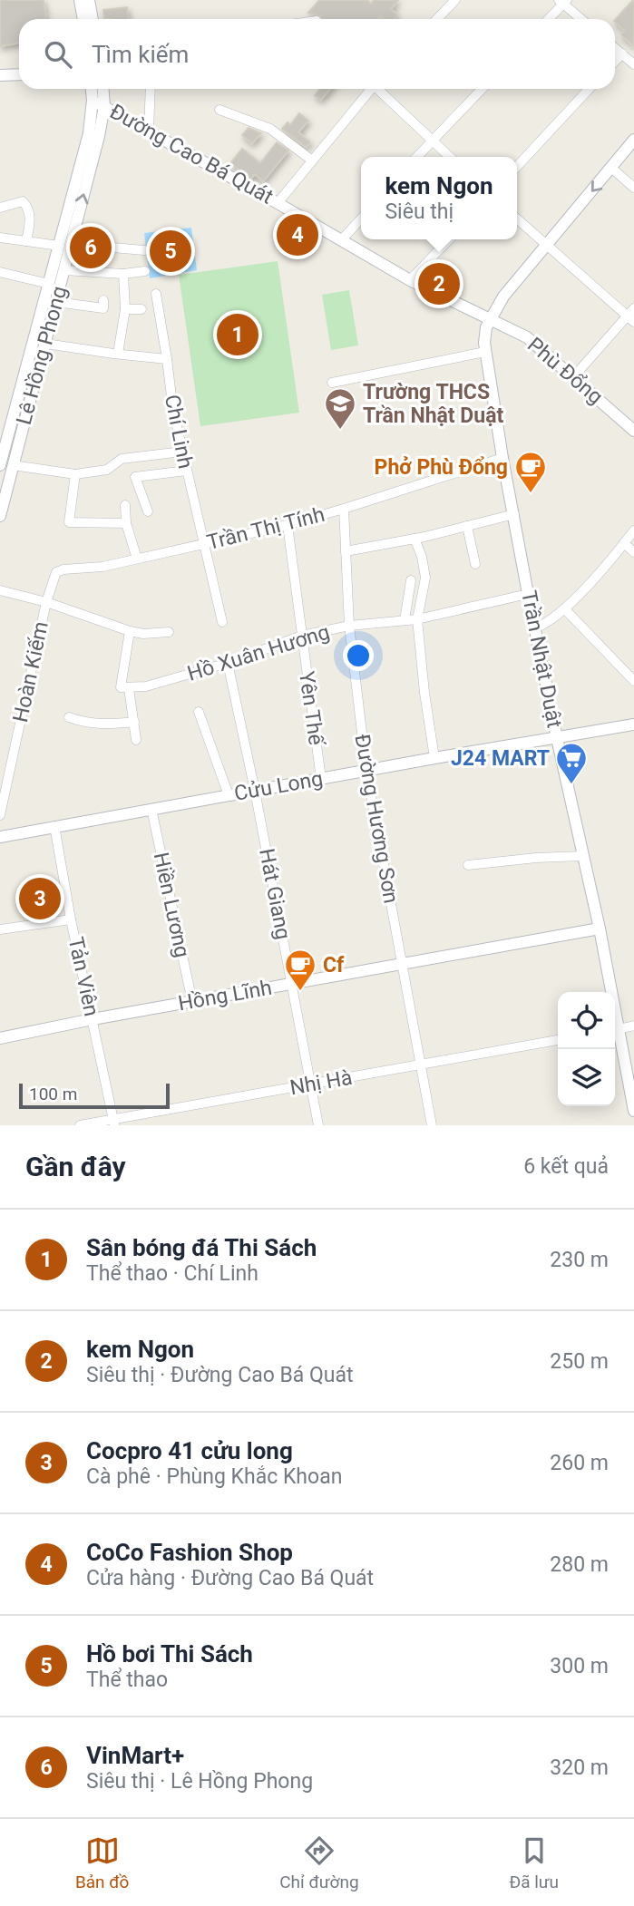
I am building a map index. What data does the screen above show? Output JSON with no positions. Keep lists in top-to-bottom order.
{
  "streets": {
    "street": [
      "Đường Cao Bá Quát",
      "Lê Hồng Phong",
      "Phù Đổng",
      "Chí Linh",
      "Trần Thị Tính",
      "Hồ Xuân Hương",
      "Trần Nhật Duật",
      "Hoàn Kiếm",
      "Yên Thế",
      "Cửu Long",
      "Đường Hương Sơn",
      "Hát Giang",
      "Hiền Lương",
      "Tản Viên",
      "Hồng Lĩnh",
      "Nhị Hà"
    ]
  },
  "crossings": [
    ["Đường Cao Bá Quát", "Lê Hồng Phong"],
    ["Đường Cao Bá Quát", "Phù Đổng"],
    ["Đường Cao Bá Quát", "Trần Nhật Duật"],
    ["Phù Đổng", "Trần Nhật Duật"],
    ["Chí Linh", "Trần Thị Tính"],
    ["Trần Thị Tính", "Trần Nhật Duật"],
    ["Trần Thị Tính", "Hoàn Kiếm"],
    ["Trần Thị Tính", "Yên Thế"],
    ["Trần Thị Tính", "Đường Hương Sơn"],
    ["Hồ Xuân Hương", "Trần Nhật Duật"],
    ["Hồ Xuân Hương", "Yên Thế"],
    ["Hồ Xuân Hương", "Đường Hương Sơn"],
    ["Hồ Xuân Hương", "Hát Giang"],
    ["Trần Nhật Duật", "Cửu Long"],
    ["Trần Nhật Duật", "Hồng Lĩnh"],
    ["Yên Thế", "Cửu Long"],
    ["Cửu Long", "Đường Hương Sơn"],
    ["Cửu Long", "Hát Giang"],
    ["Cửu Long", "Hiền Lương"],
    ["Cửu Long", "Tản Viên"],
    ["Đường Hương Sơn", "Hồng Lĩnh"],
    ["Đường Hương Sơn", "Nhị Hà"],
    ["Hát Giang", "Hồng Lĩnh"],
    ["Hát Giang", "Nhị Hà"],
    ["Hiền Lương", "Hồng Lĩnh"],
    ["Tản Viên", "Hồng Lĩnh"],
    ["Tản Viên", "Nhị Hà"]
  ],
  "places": {
    "school or university": ["Trường THCS Trần Nhật Duật"],
    "cafe": ["Phở Phù Đổng", "Cf"],
    "supermarket": ["J24 MART"]
  },
  "scale_bar": "100 m",
  "page": {
    "search": "Tìm kiếm",
    "popup": ["kem Ngon", "Siêu thị"],
    "pins": [
      "4",
      "6",
      "5",
      "2",
      "1",
      "3"
    ],
    "scale": "100 m",
    "heading": ["Gần đây", "6 kết quả"],
    "list": [
      {
        "mark": "1",
        "name": "Sân bóng đá Thi Sách",
        "note": "Thể thao · Chí Linh",
        "value": "230 m"
      },
      {
        "mark": "2",
        "name": "kem Ngon",
        "note": "Siêu thị · Đường Cao Bá Quát",
        "value": "250 m"
      },
      {
        "mark": "3",
        "name": "Cocpro 41 cửu long",
        "note": "Cà phê · Phùng Khắc Khoan",
        "value": "260 m"
      },
      {
        "mark": "4",
        "name": "CoCo Fashion Shop",
        "note": "Cửa hàng · Đường Cao Bá Quát",
        "value": "280 m"
      },
      {
        "mark": "5",
        "name": "Hồ bơi Thi Sách",
        "note": "Thể thao",
        "value": "300 m"
      },
      {
        "mark": "6",
        "name": "VinMart+",
        "note": "Siêu thị · Lê Hồng Phong",
        "value": "320 m"
      }
    ],
    "nav": ["Bản đồ", "Chỉ đường", "Đã lưu"]
  }
}
